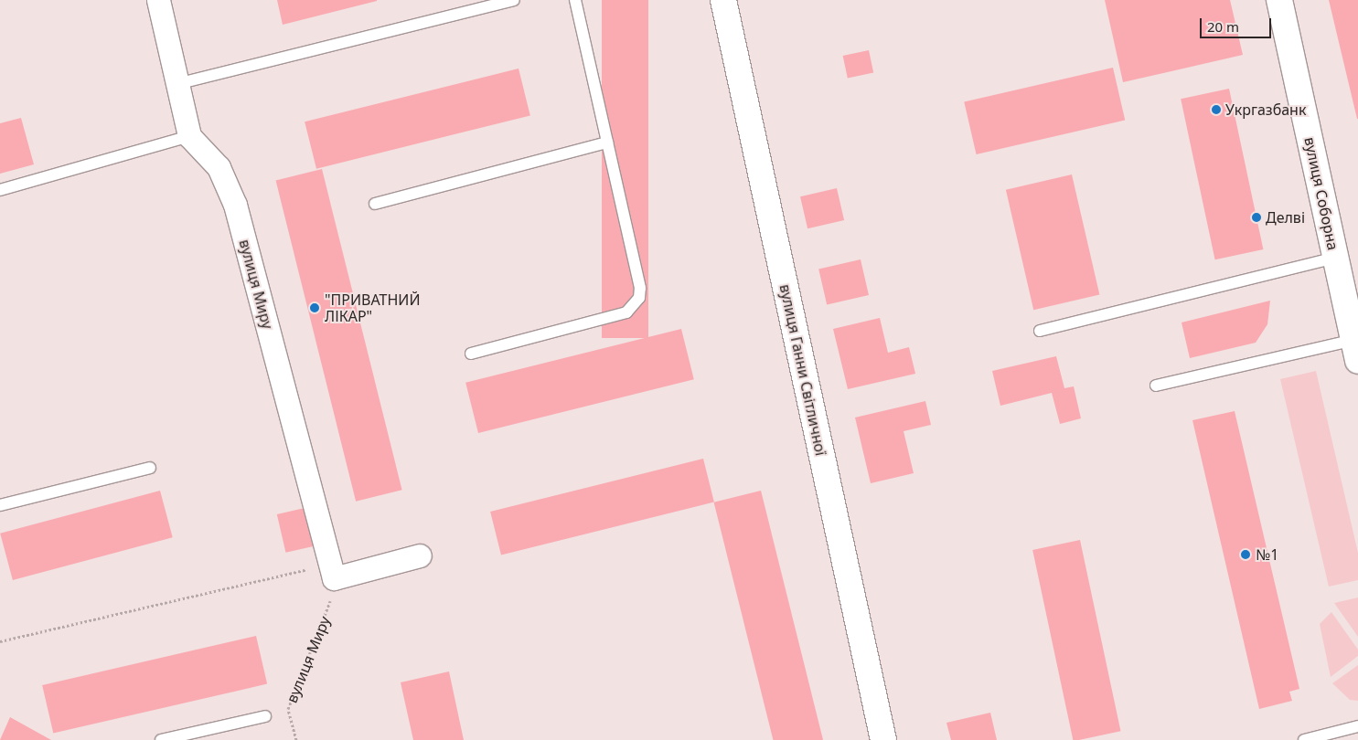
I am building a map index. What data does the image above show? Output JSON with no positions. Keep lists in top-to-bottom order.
{
  "streets": {
    "street": ["вулиця Соборна", "вулиця Миру", "вулиця Ганни Світличної"]
  },
  "places": [
    "Укргазбанк",
    "Делві",
    "\"ПРИВАТНИЙ ЛІКАР\"",
    "№1"
  ],
  "scale_bar": "20 m"
}
